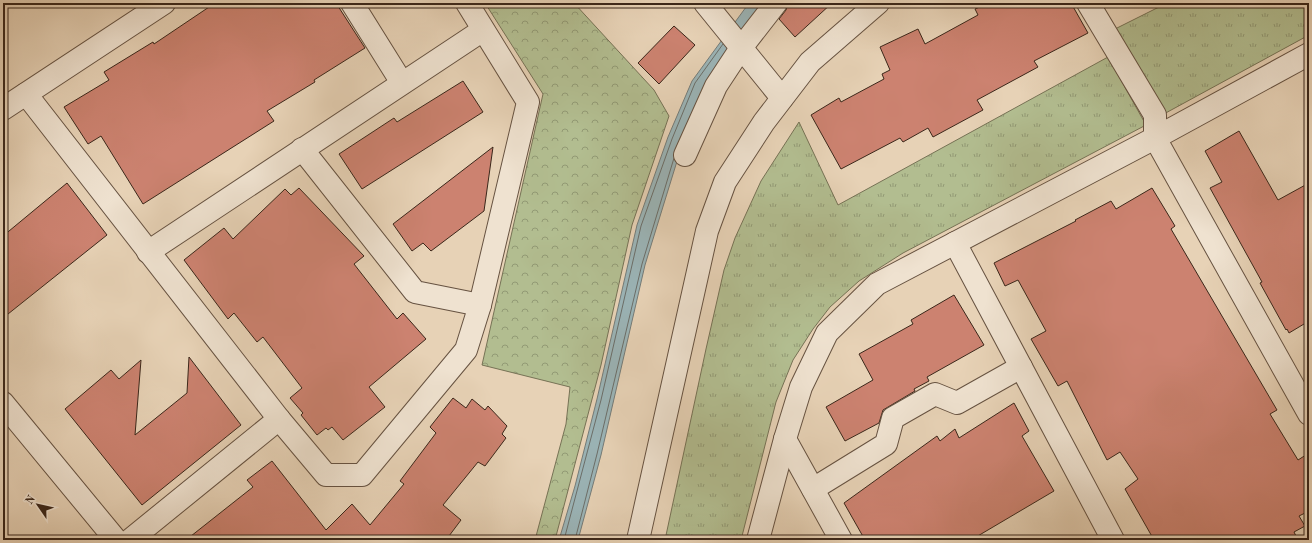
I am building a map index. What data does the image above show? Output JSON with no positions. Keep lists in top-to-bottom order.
{
  "north": "top left"
}
